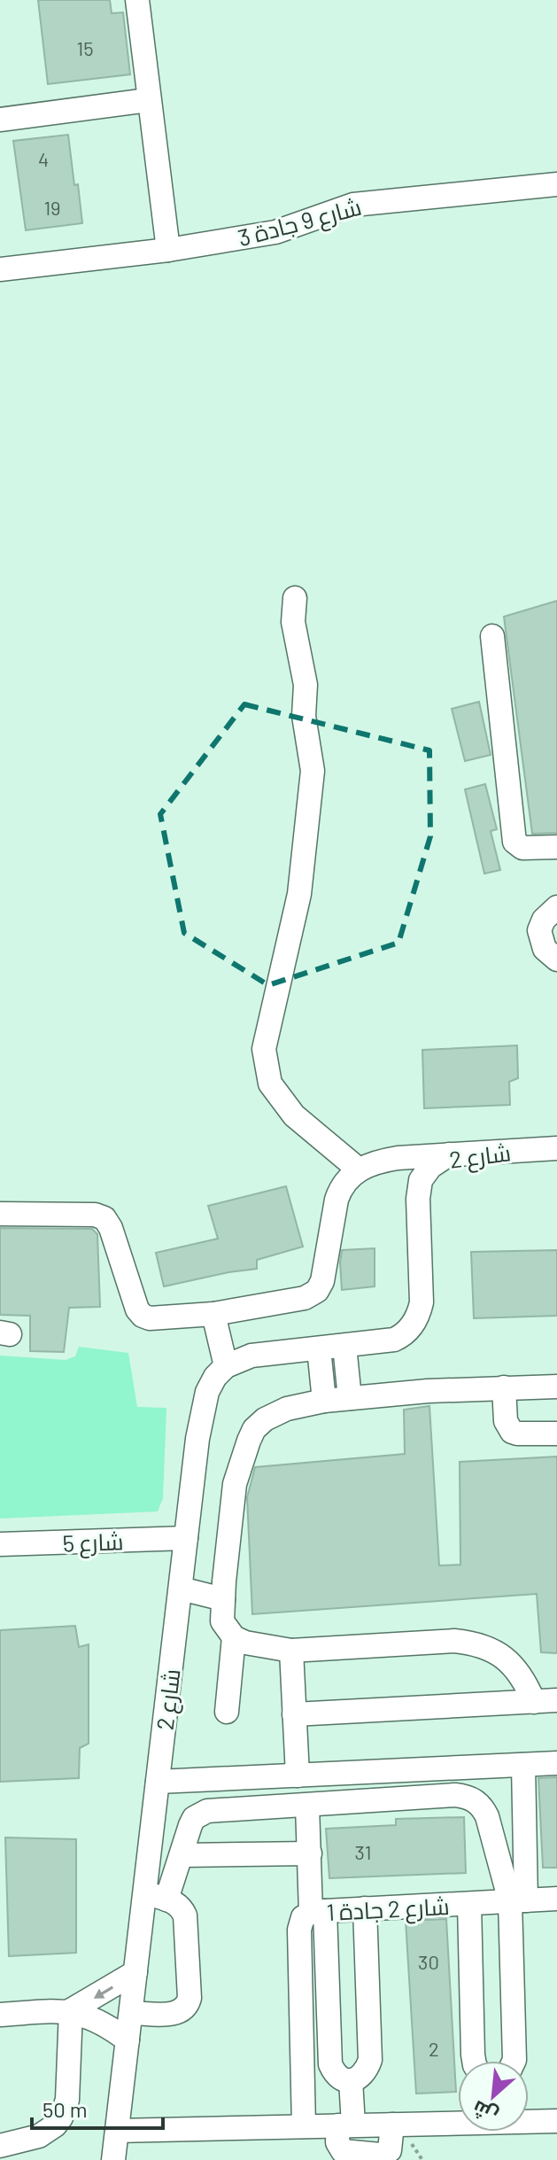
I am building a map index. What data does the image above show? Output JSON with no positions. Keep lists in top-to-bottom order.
{
  "streets": {
    "street": [
      "شارع 9 جادة 3",
      "شارع 2",
      "شارع 5",
      "شارع 2 جادة 1"
    ]
  },
  "crossings": [
    ["شارع 2", "شارع 5"]
  ],
  "house_numbers": [
    "15",
    "4",
    "19",
    "31",
    "30",
    "2"
  ],
  "scale_bar": "50 m",
  "north": "bottom left"
}
